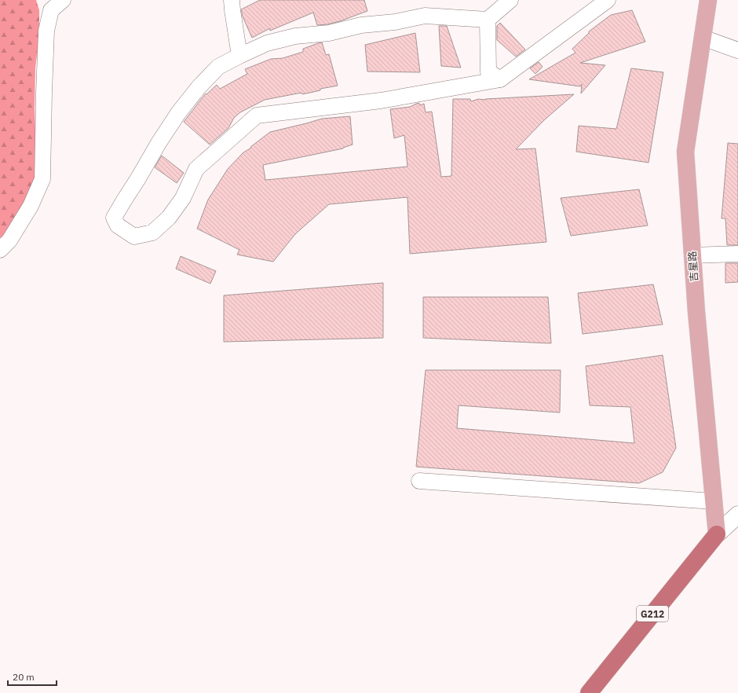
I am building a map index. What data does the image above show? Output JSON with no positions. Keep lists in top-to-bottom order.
{
  "streets": {
    "highway": ["G212"],
    "main road": ["吉星路"]
  },
  "crossings": [
    ["吉星路", "G212"]
  ],
  "scale_bar": "20 m"
}
